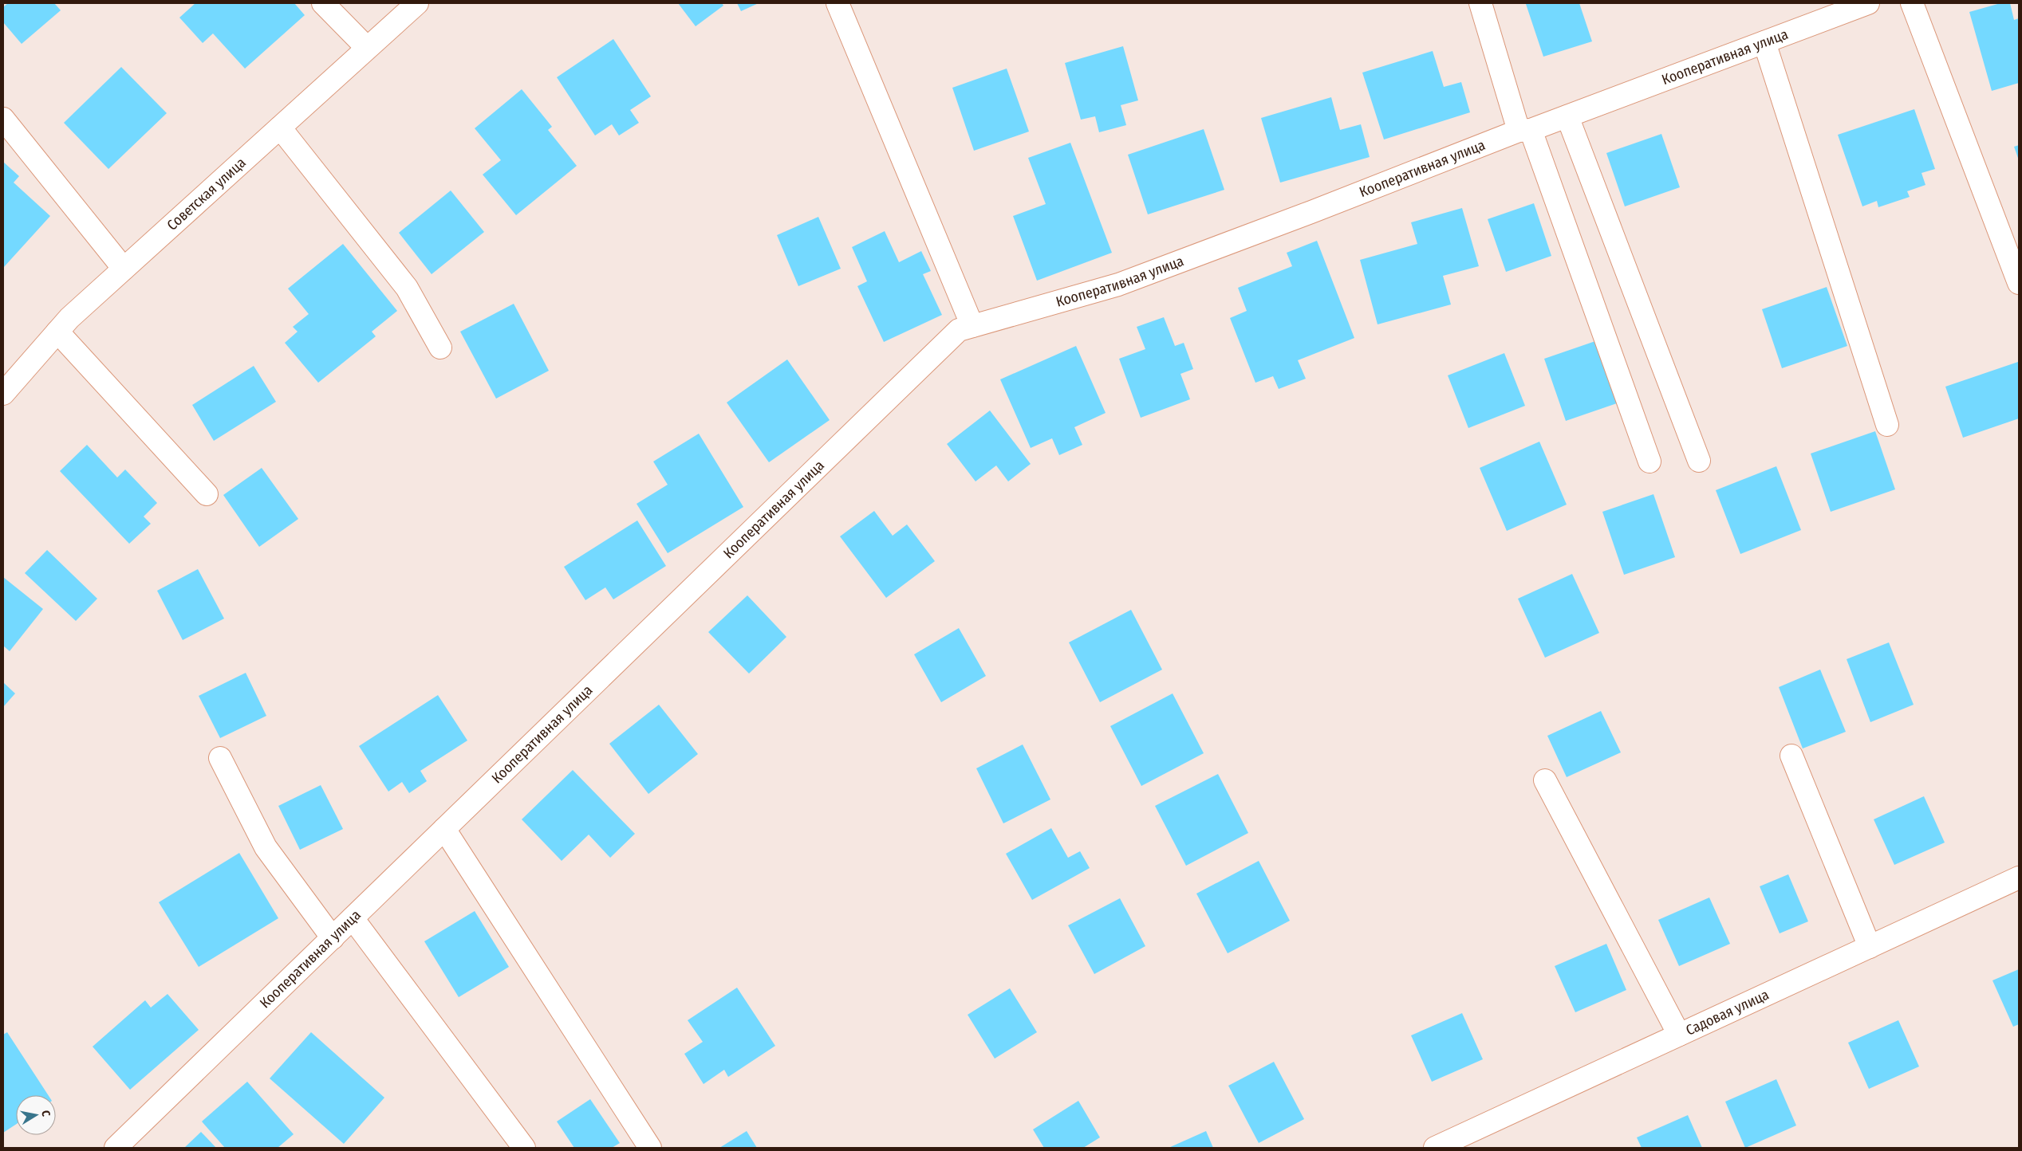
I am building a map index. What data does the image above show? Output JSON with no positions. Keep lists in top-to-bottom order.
{
  "streets": {
    "street": ["Кооперативная улица", "Советская улица", "Садовая улица"]
  },
  "north": "right"
}
